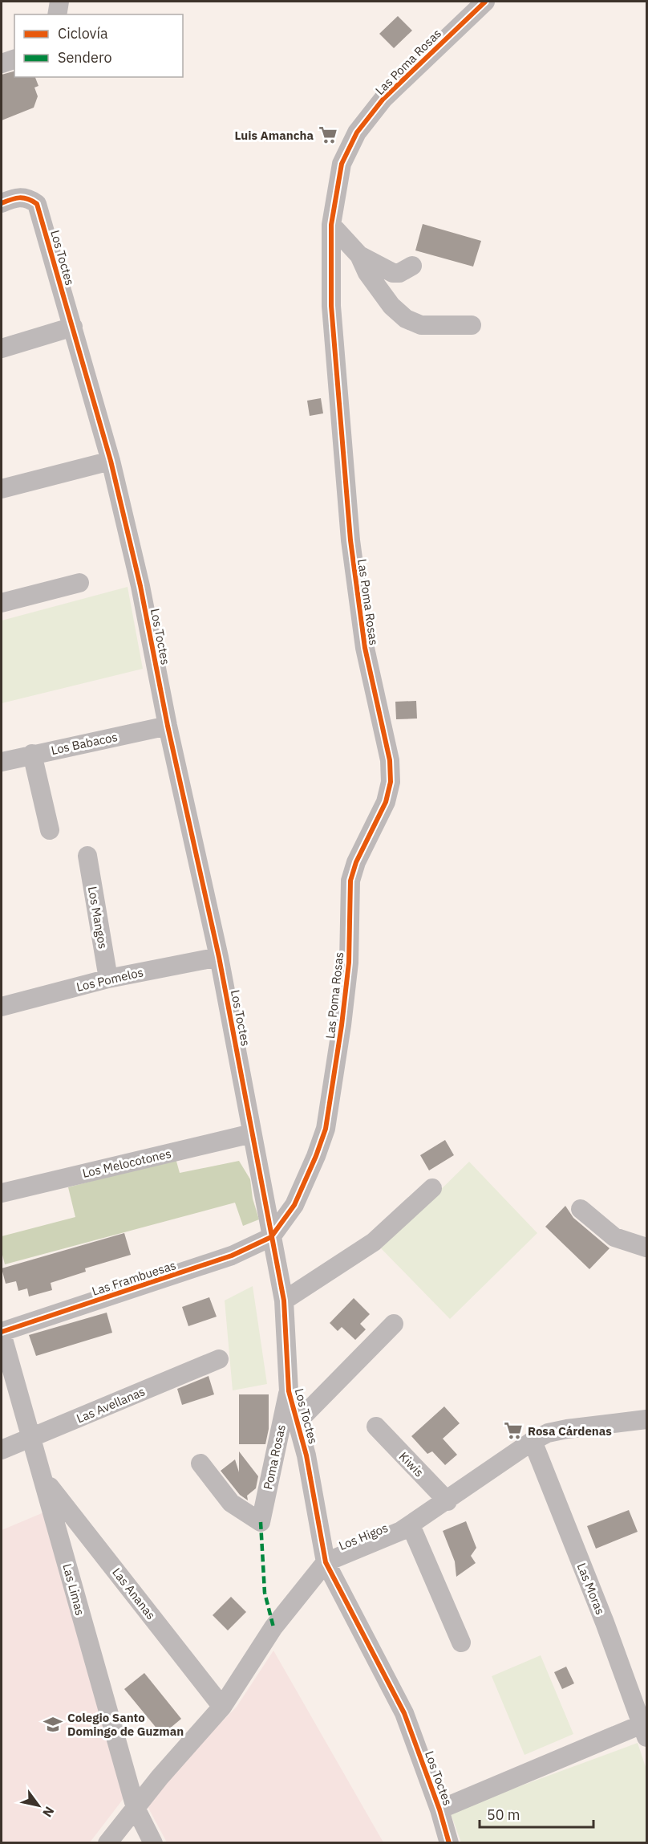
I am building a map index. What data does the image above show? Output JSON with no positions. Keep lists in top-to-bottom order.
{
  "streets": {
    "street": [
      "Las Poma Rosas",
      "Los Toctes",
      "Los Babacos",
      "Los Mangos",
      "Los Pomelos",
      "Los Melocotones",
      "Las Frambuesas",
      "Las Avellanas",
      "Poma Rosas",
      "Kiwis",
      "Los Higos",
      "Las Moras",
      "Las Limas",
      "Las Ananas"
    ]
  },
  "crossings": [
    ["Las Poma Rosas", "Los Toctes"],
    ["Las Poma Rosas", "Las Frambuesas"],
    ["Los Toctes", "Los Babacos"],
    ["Los Toctes", "Los Pomelos"],
    ["Los Toctes", "Los Melocotones"],
    ["Los Toctes", "Las Frambuesas"],
    ["Los Toctes", "Poma Rosas"],
    ["Los Toctes", "Los Higos"],
    ["Los Mangos", "Los Pomelos"],
    ["Las Frambuesas", "Las Limas"],
    ["Las Avellanas", "Las Limas"],
    ["Kiwis", "Los Higos"],
    ["Los Higos", "Las Moras"],
    ["Los Higos", "Las Limas"],
    ["Los Higos", "Las Ananas"],
    ["Las Limas", "Las Ananas"]
  ],
  "places": {
    "supermarket": ["Luis Amancha", "Rosa Cárdenas"],
    "school or university": ["Colegio Santo Domingo de Guzman"]
  },
  "legend": ["Ciclovía", "Sendero"],
  "scale_bar": "50 m",
  "north": "bottom right"
}
